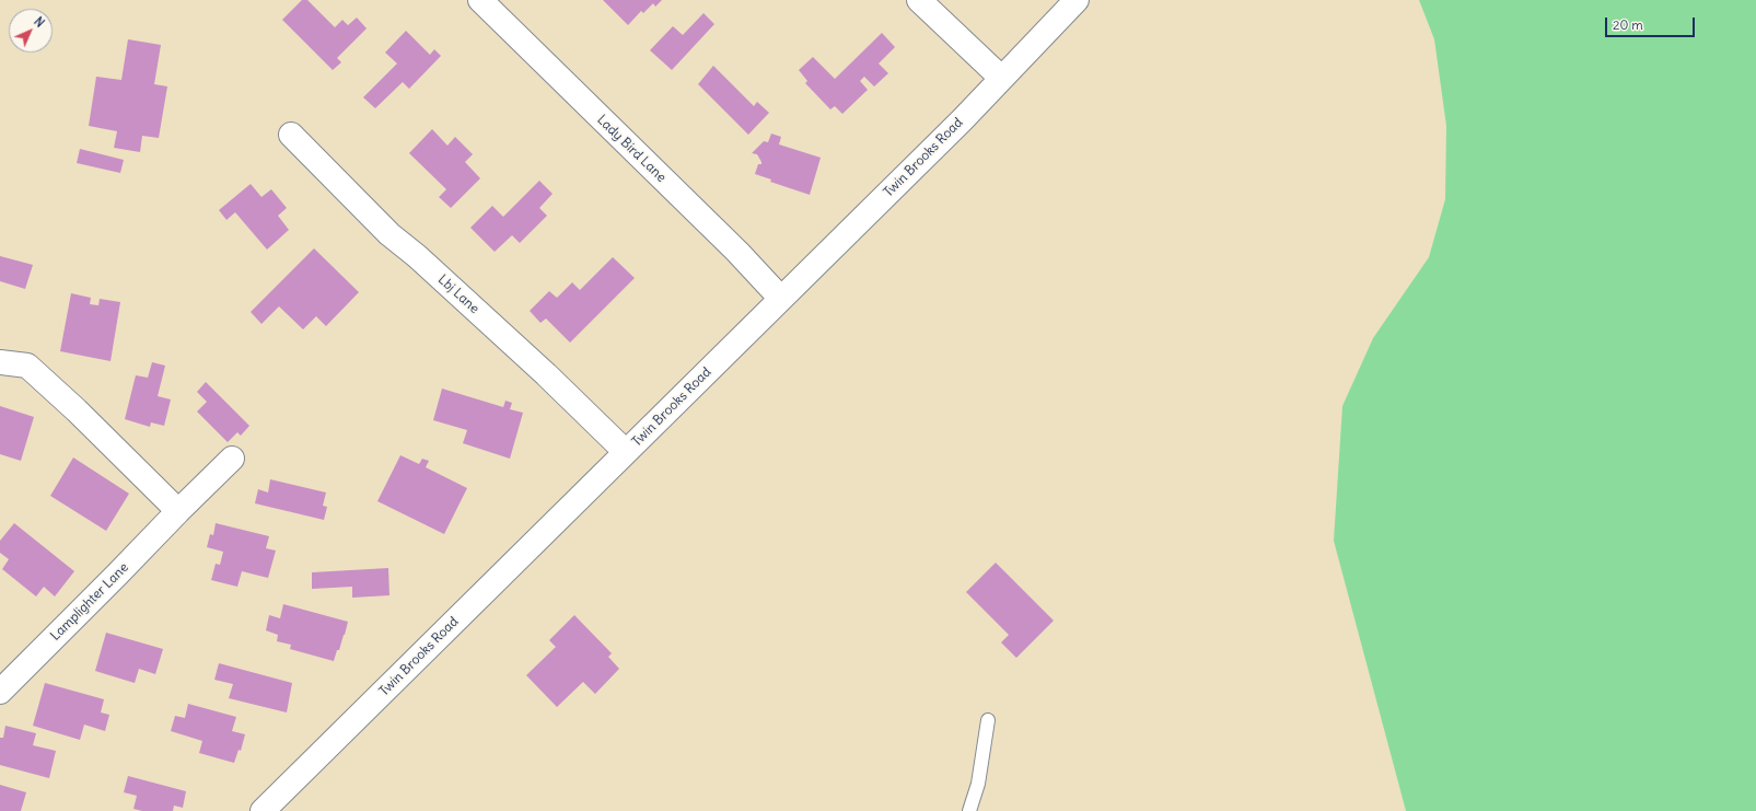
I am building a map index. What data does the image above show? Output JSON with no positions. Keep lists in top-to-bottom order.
{
  "streets": {
    "street": [
      "Lady Bird Lane",
      "Twin Brooks Road",
      "Lbj Lane",
      "Lamplighter Lane"
    ]
  },
  "crossings": [
    ["Lady Bird Lane", "Twin Brooks Road"],
    ["Twin Brooks Road", "Lbj Lane"]
  ],
  "scale_bar": "20 m",
  "north": "top right"
}
